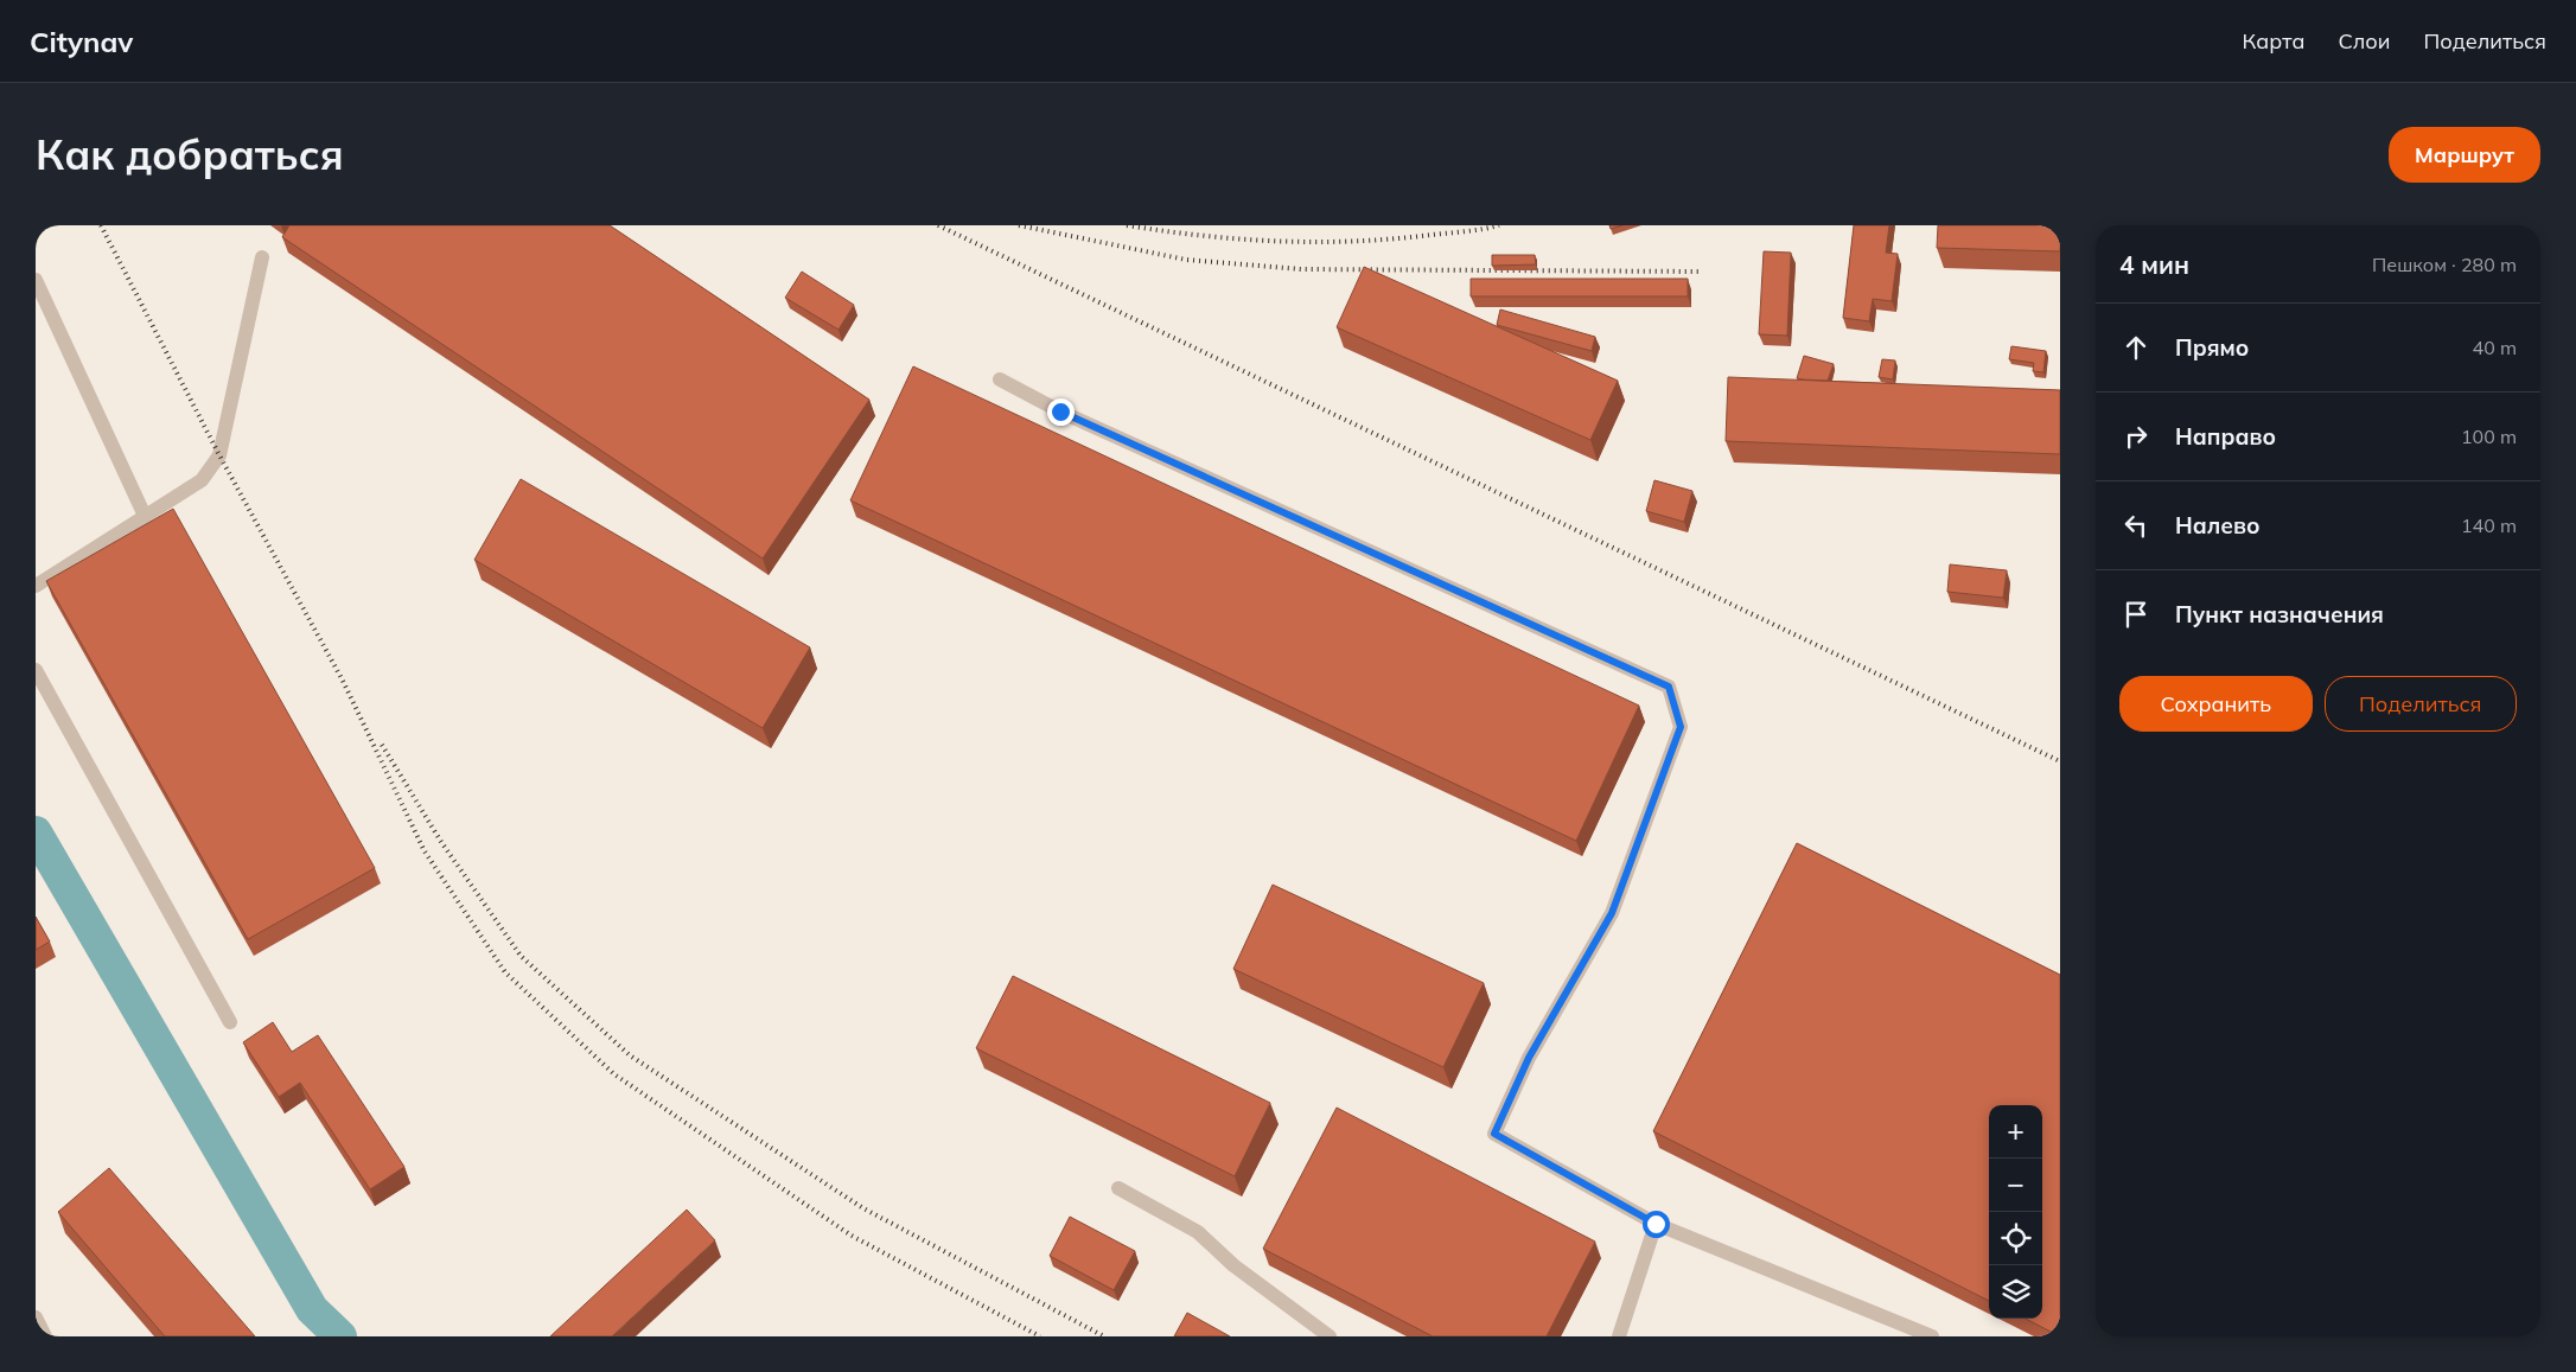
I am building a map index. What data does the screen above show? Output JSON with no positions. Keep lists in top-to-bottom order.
{
  "page": {
    "header": "Citynav",
    "nav": ["Карта", "Слои", "Поделиться"],
    "buttons": [
      "Маршрут",
      ["Сохранить", "Поделиться"]
    ],
    "title": "Как добраться",
    "heading": ["4 мин", "Пешком · 280 m"],
    "list": [
      ["Прямо", "40 m"],
      ["Направо", "100 m"],
      ["Налево", "140 m"],
      "Пункт назначения"
    ],
    "map_buttons": ["+", "−"]
  }
}
